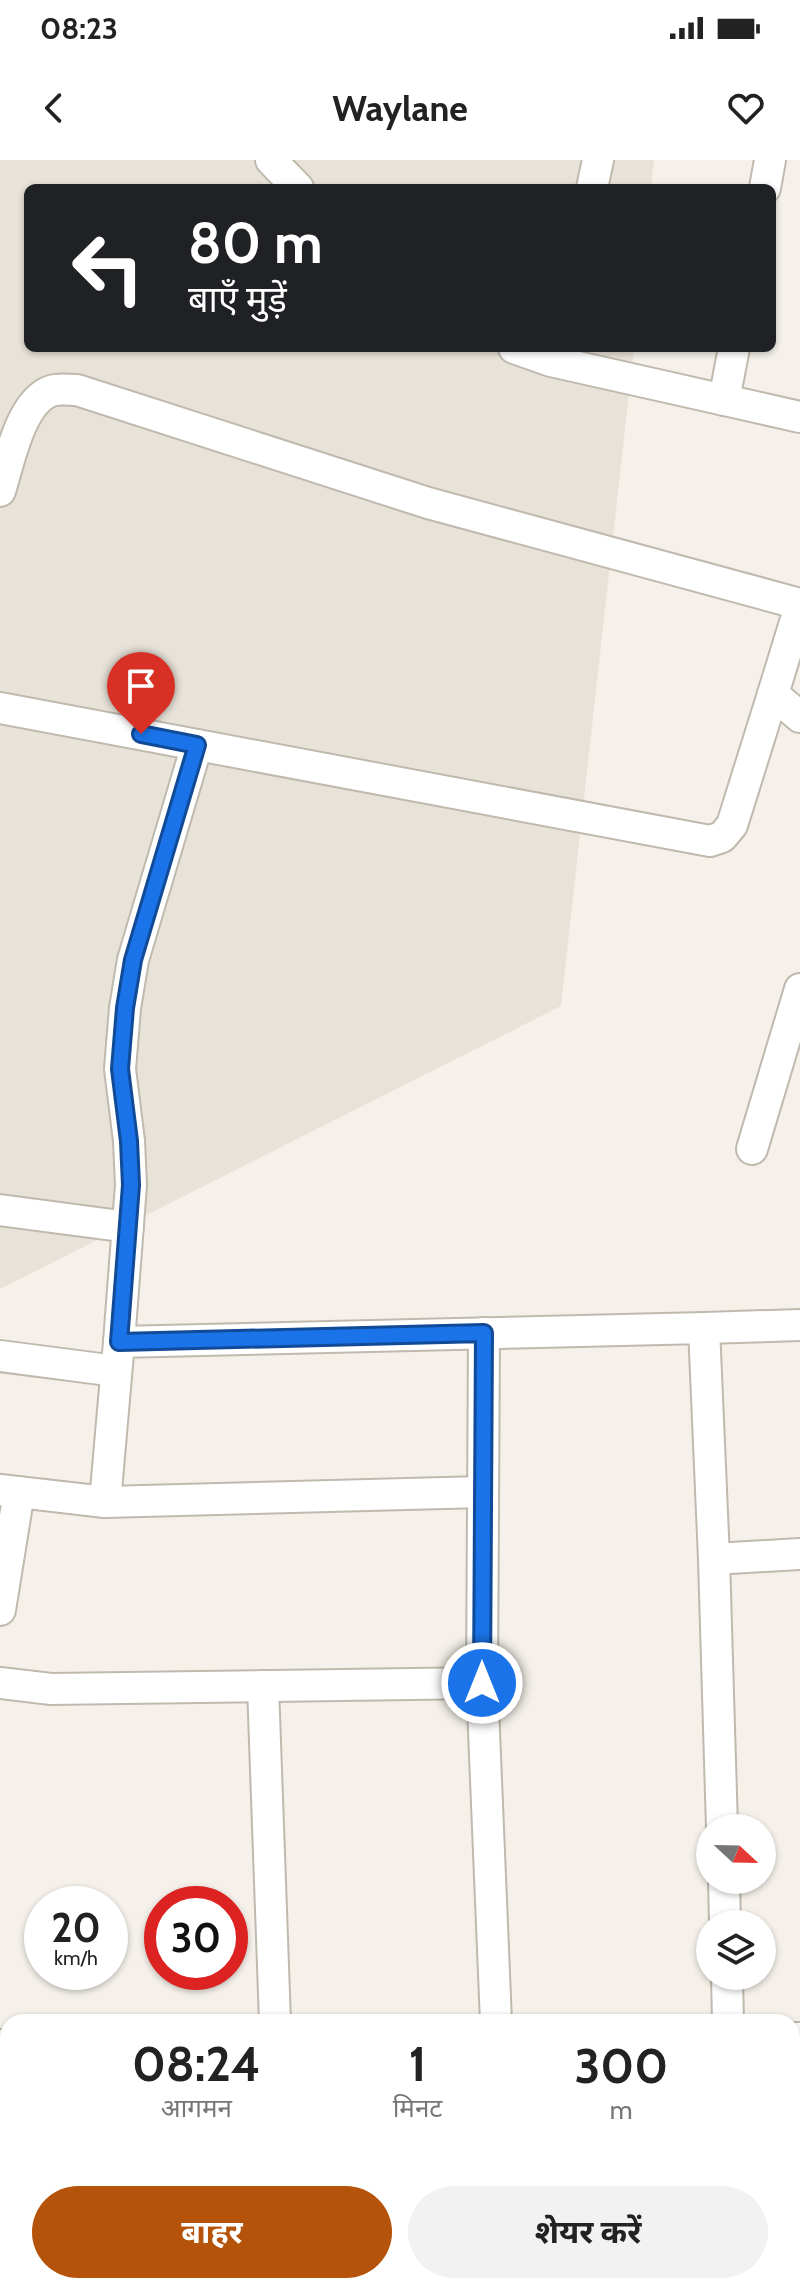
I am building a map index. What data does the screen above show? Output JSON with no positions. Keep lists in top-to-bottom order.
{
  "north": "right",
  "page": {
    "status": "08:23",
    "header": "Waylane",
    "turn": ["80 m", "बाएँ मुड़ें"],
    "speed": "20 km/h",
    "limit": "30",
    "eta": [
      "08:24",
      "आगमन",
      "1",
      "मिनट",
      "300",
      "m"
    ],
    "buttons": ["बाहर", "शेयर करें"]
  }
}
